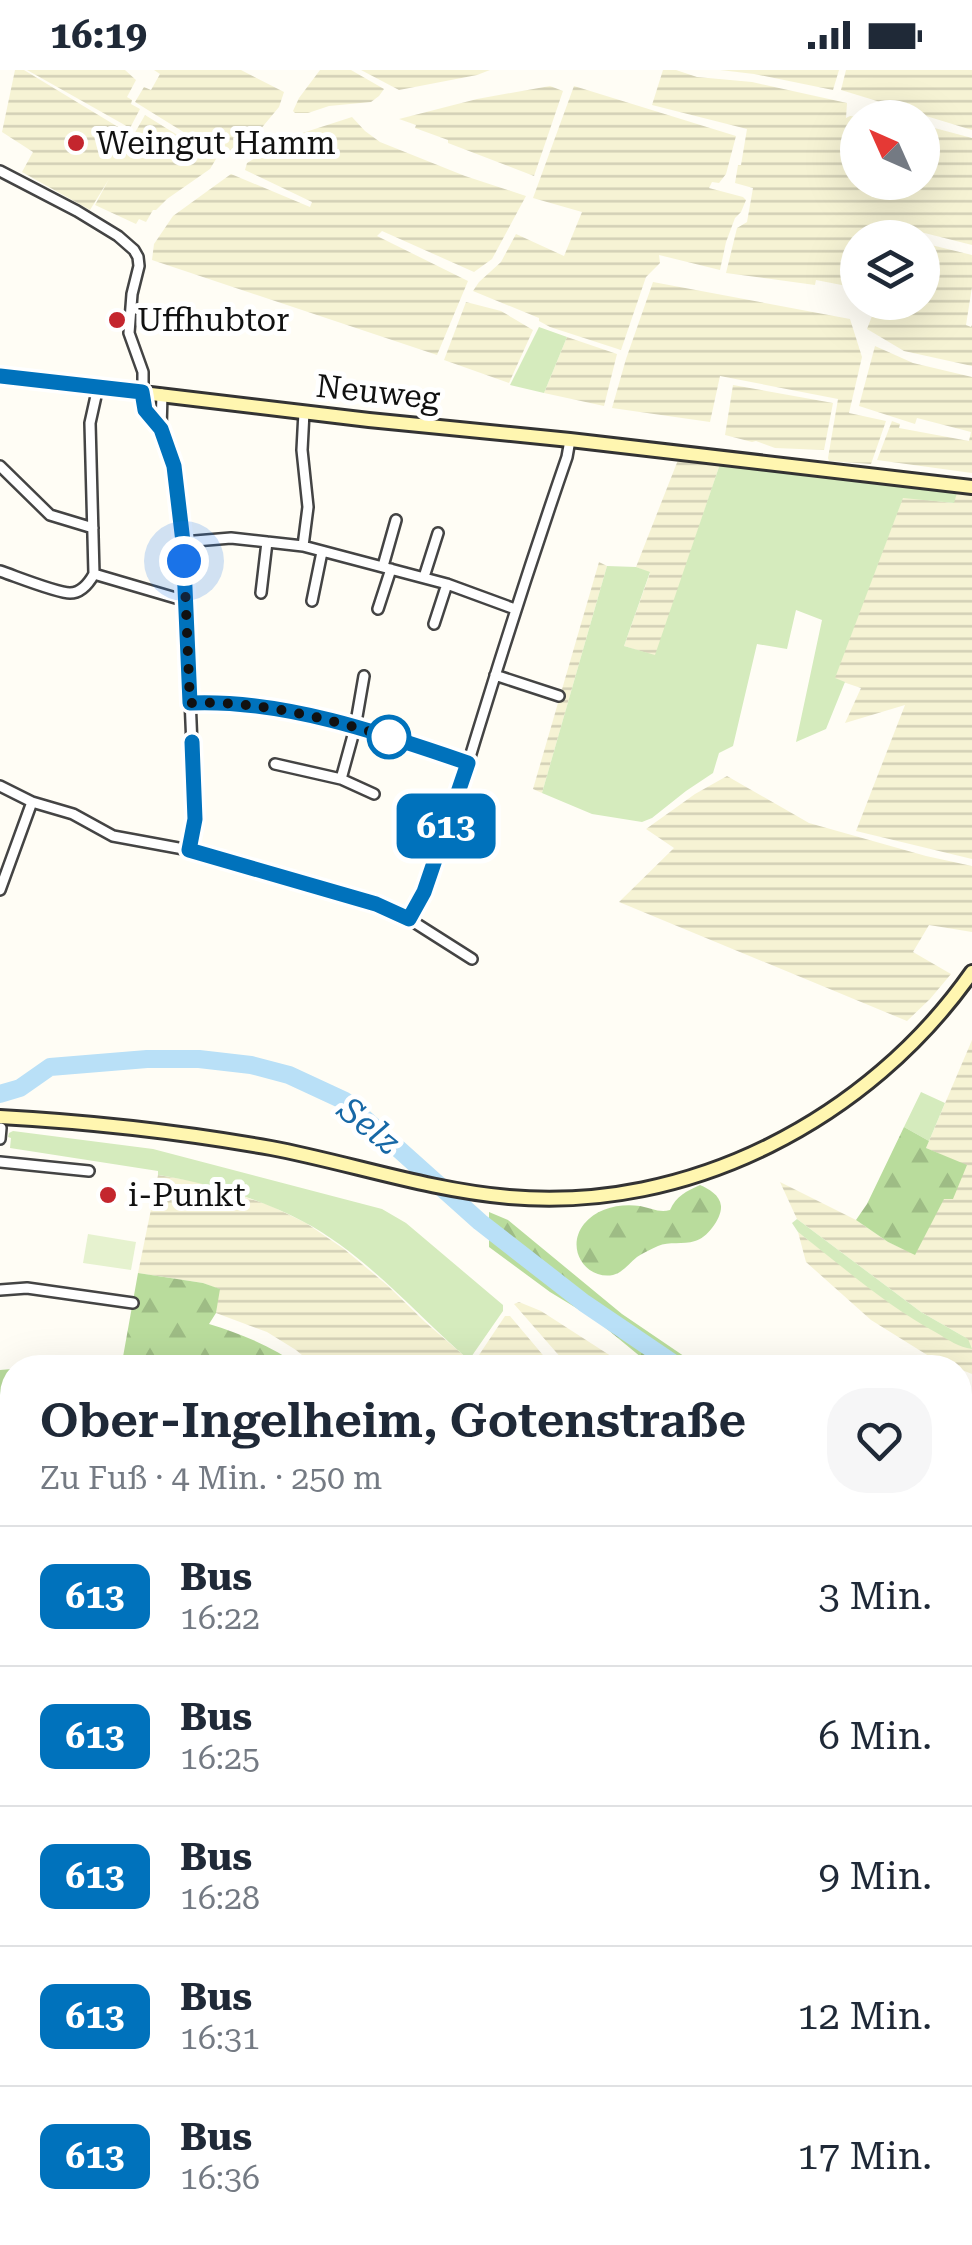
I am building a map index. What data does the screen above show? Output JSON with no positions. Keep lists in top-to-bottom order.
{
  "streets": {
    "main road": ["Neuweg"]
  },
  "water": ["Selz"],
  "places": ["Weingut Hamm", "Uffhubtor", "i-Punkt"],
  "lines": ["bus line 613"],
  "north": "top left",
  "page": {
    "status": "16:19",
    "on_map": "613",
    "heading": ["Ober-Ingelheim, Gotenstraße", "Zu Fuß · 4 Min. · 250 m"],
    "list": [
      {
        "mark": "613",
        "name": "Bus",
        "note": "16:22",
        "value": "3 Min."
      },
      {
        "mark": "613",
        "name": "Bus",
        "note": "16:25",
        "value": "6 Min."
      },
      {
        "mark": "613",
        "name": "Bus",
        "note": "16:28",
        "value": "9 Min."
      },
      {
        "mark": "613",
        "name": "Bus",
        "note": "16:31",
        "value": "12 Min."
      },
      {
        "mark": "613",
        "name": "Bus",
        "note": "16:36",
        "value": "17 Min."
      }
    ]
  }
}
